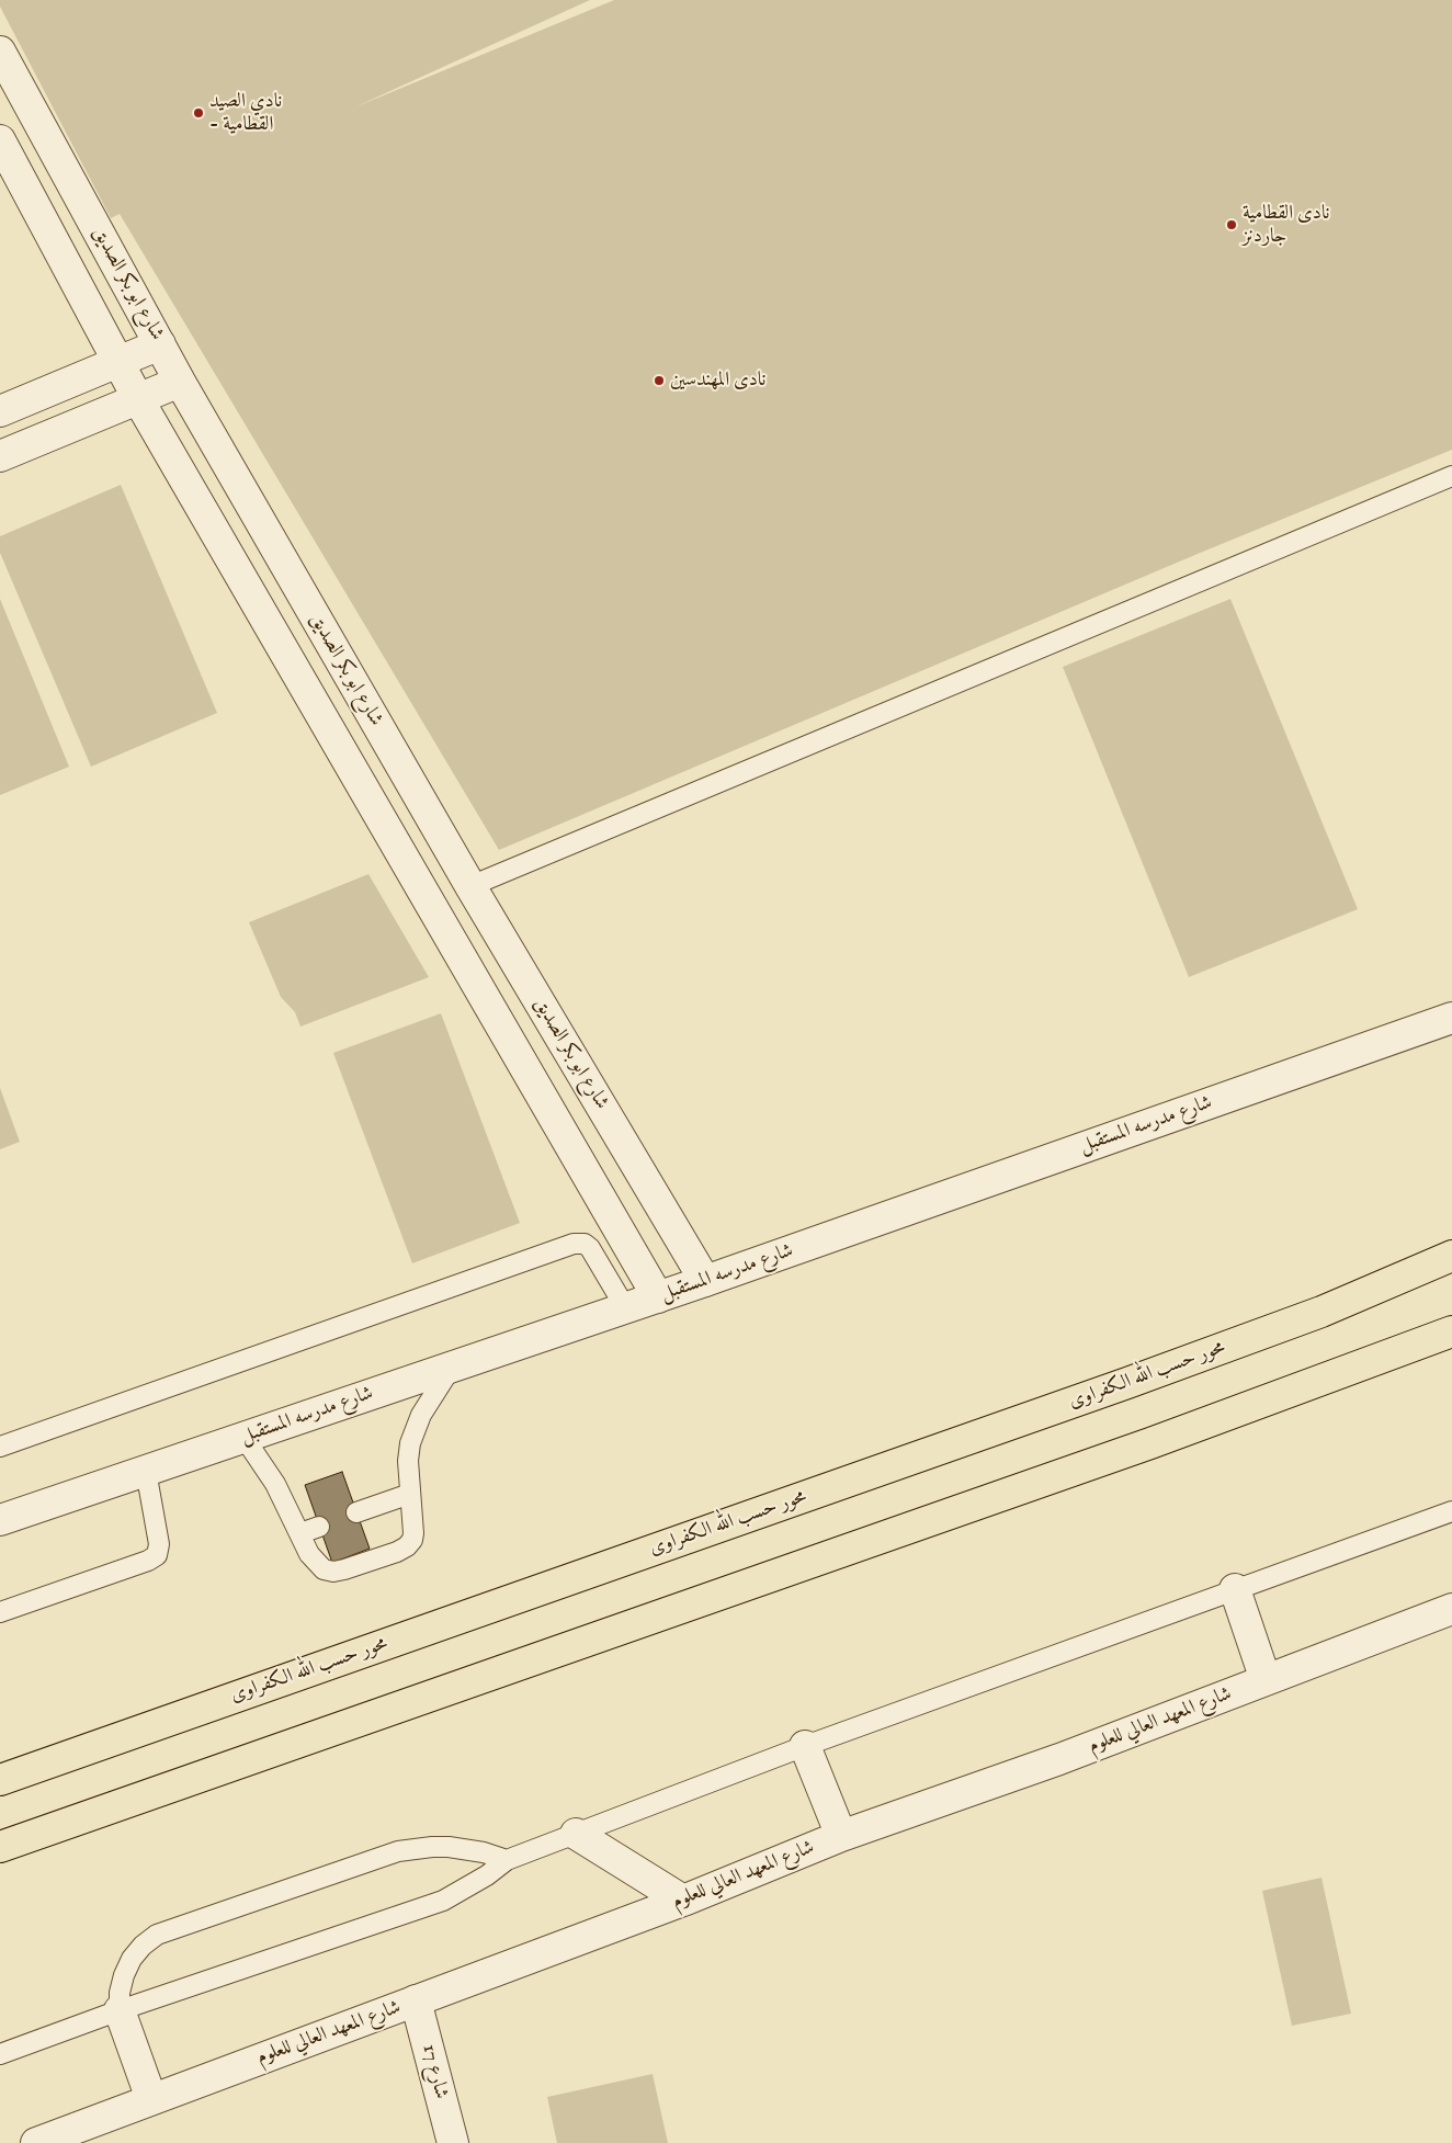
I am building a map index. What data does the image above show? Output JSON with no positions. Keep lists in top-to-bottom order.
{
  "streets": {
    "main road": ["محور حسب الله الكفراوى"],
    "street": [
      "شارع ابو بكر الصديق",
      "شارع مدرسه المستقبل",
      "شارع المعهد العالي للعلوم",
      "شارع 17"
    ]
  },
  "crossings": [
    ["شارع ابو بكر الصديق", "شارع مدرسه المستقبل"],
    ["شارع المعهد العالي للعلوم", "شارع 17"]
  ],
  "places": ["نادي الصيد - القطامية", "نادى القطامية جاردنز", "نادى المهندسين"]
}
